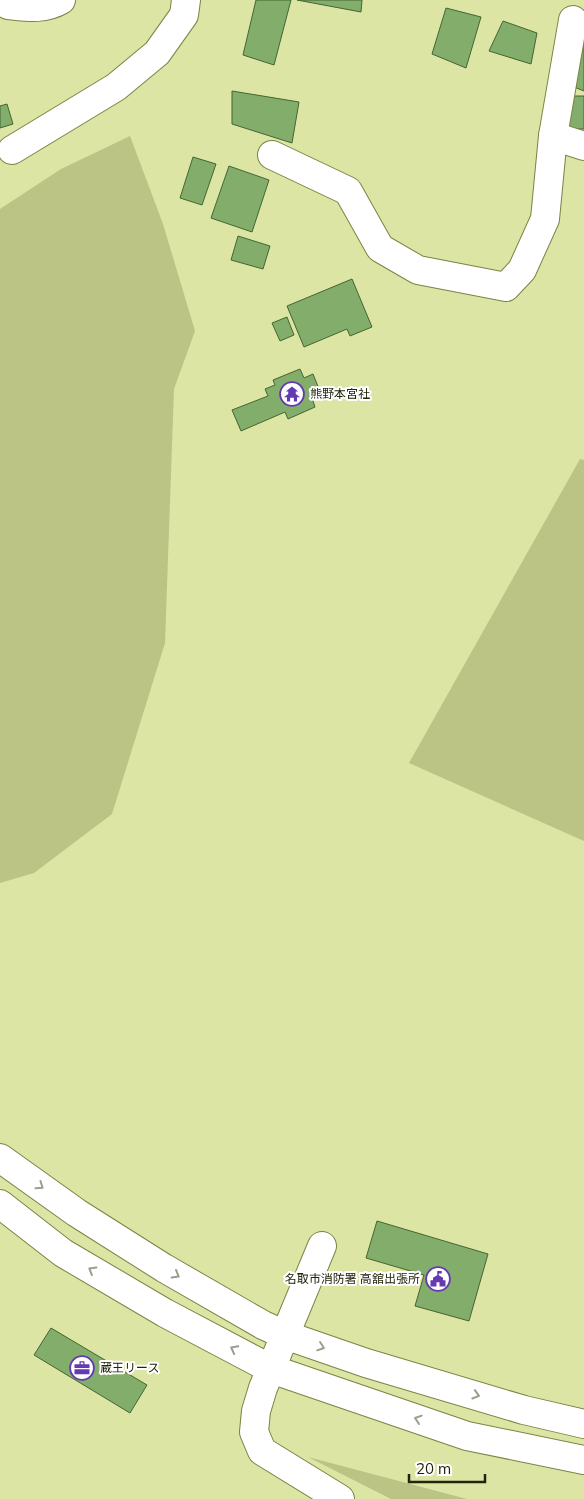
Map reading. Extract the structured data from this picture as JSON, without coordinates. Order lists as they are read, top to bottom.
{
  "places": {
    "temple": ["熊野本宮社"],
    "public building": ["名取市消防署 高舘出張所"],
    "office": ["蔵王リース"]
  },
  "scale_bar": "20 m"
}
